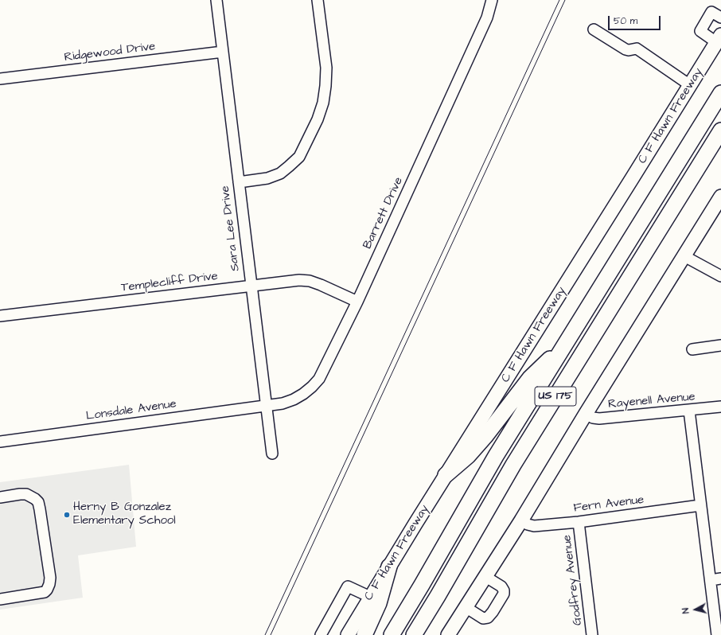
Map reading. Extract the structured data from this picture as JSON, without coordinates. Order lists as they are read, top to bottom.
{
  "streets": {
    "highway": ["US 175"],
    "main road": ["C F Hawn Freeway"],
    "street": [
      "Ridgewood Drive",
      "Barrett Drive",
      "Sara Lee Drive",
      "Templecliff Drive",
      "Rayenell Avenue",
      "Lonsdale Avenue",
      "Fern Avenue",
      "Godfrey Avenue"
    ]
  },
  "crossings": [
    ["Ridgewood Drive", "Sara Lee Drive"],
    ["Barrett Drive", "Sara Lee Drive"],
    ["Barrett Drive", "Templecliff Drive"],
    ["Barrett Drive", "Lonsdale Avenue"],
    ["Sara Lee Drive", "Templecliff Drive"],
    ["Sara Lee Drive", "Lonsdale Avenue"],
    ["Fern Avenue", "Godfrey Avenue"]
  ],
  "places": ["Herny B Gonzalez Elementary School"],
  "scale_bar": "50 m",
  "north": "left"
}
